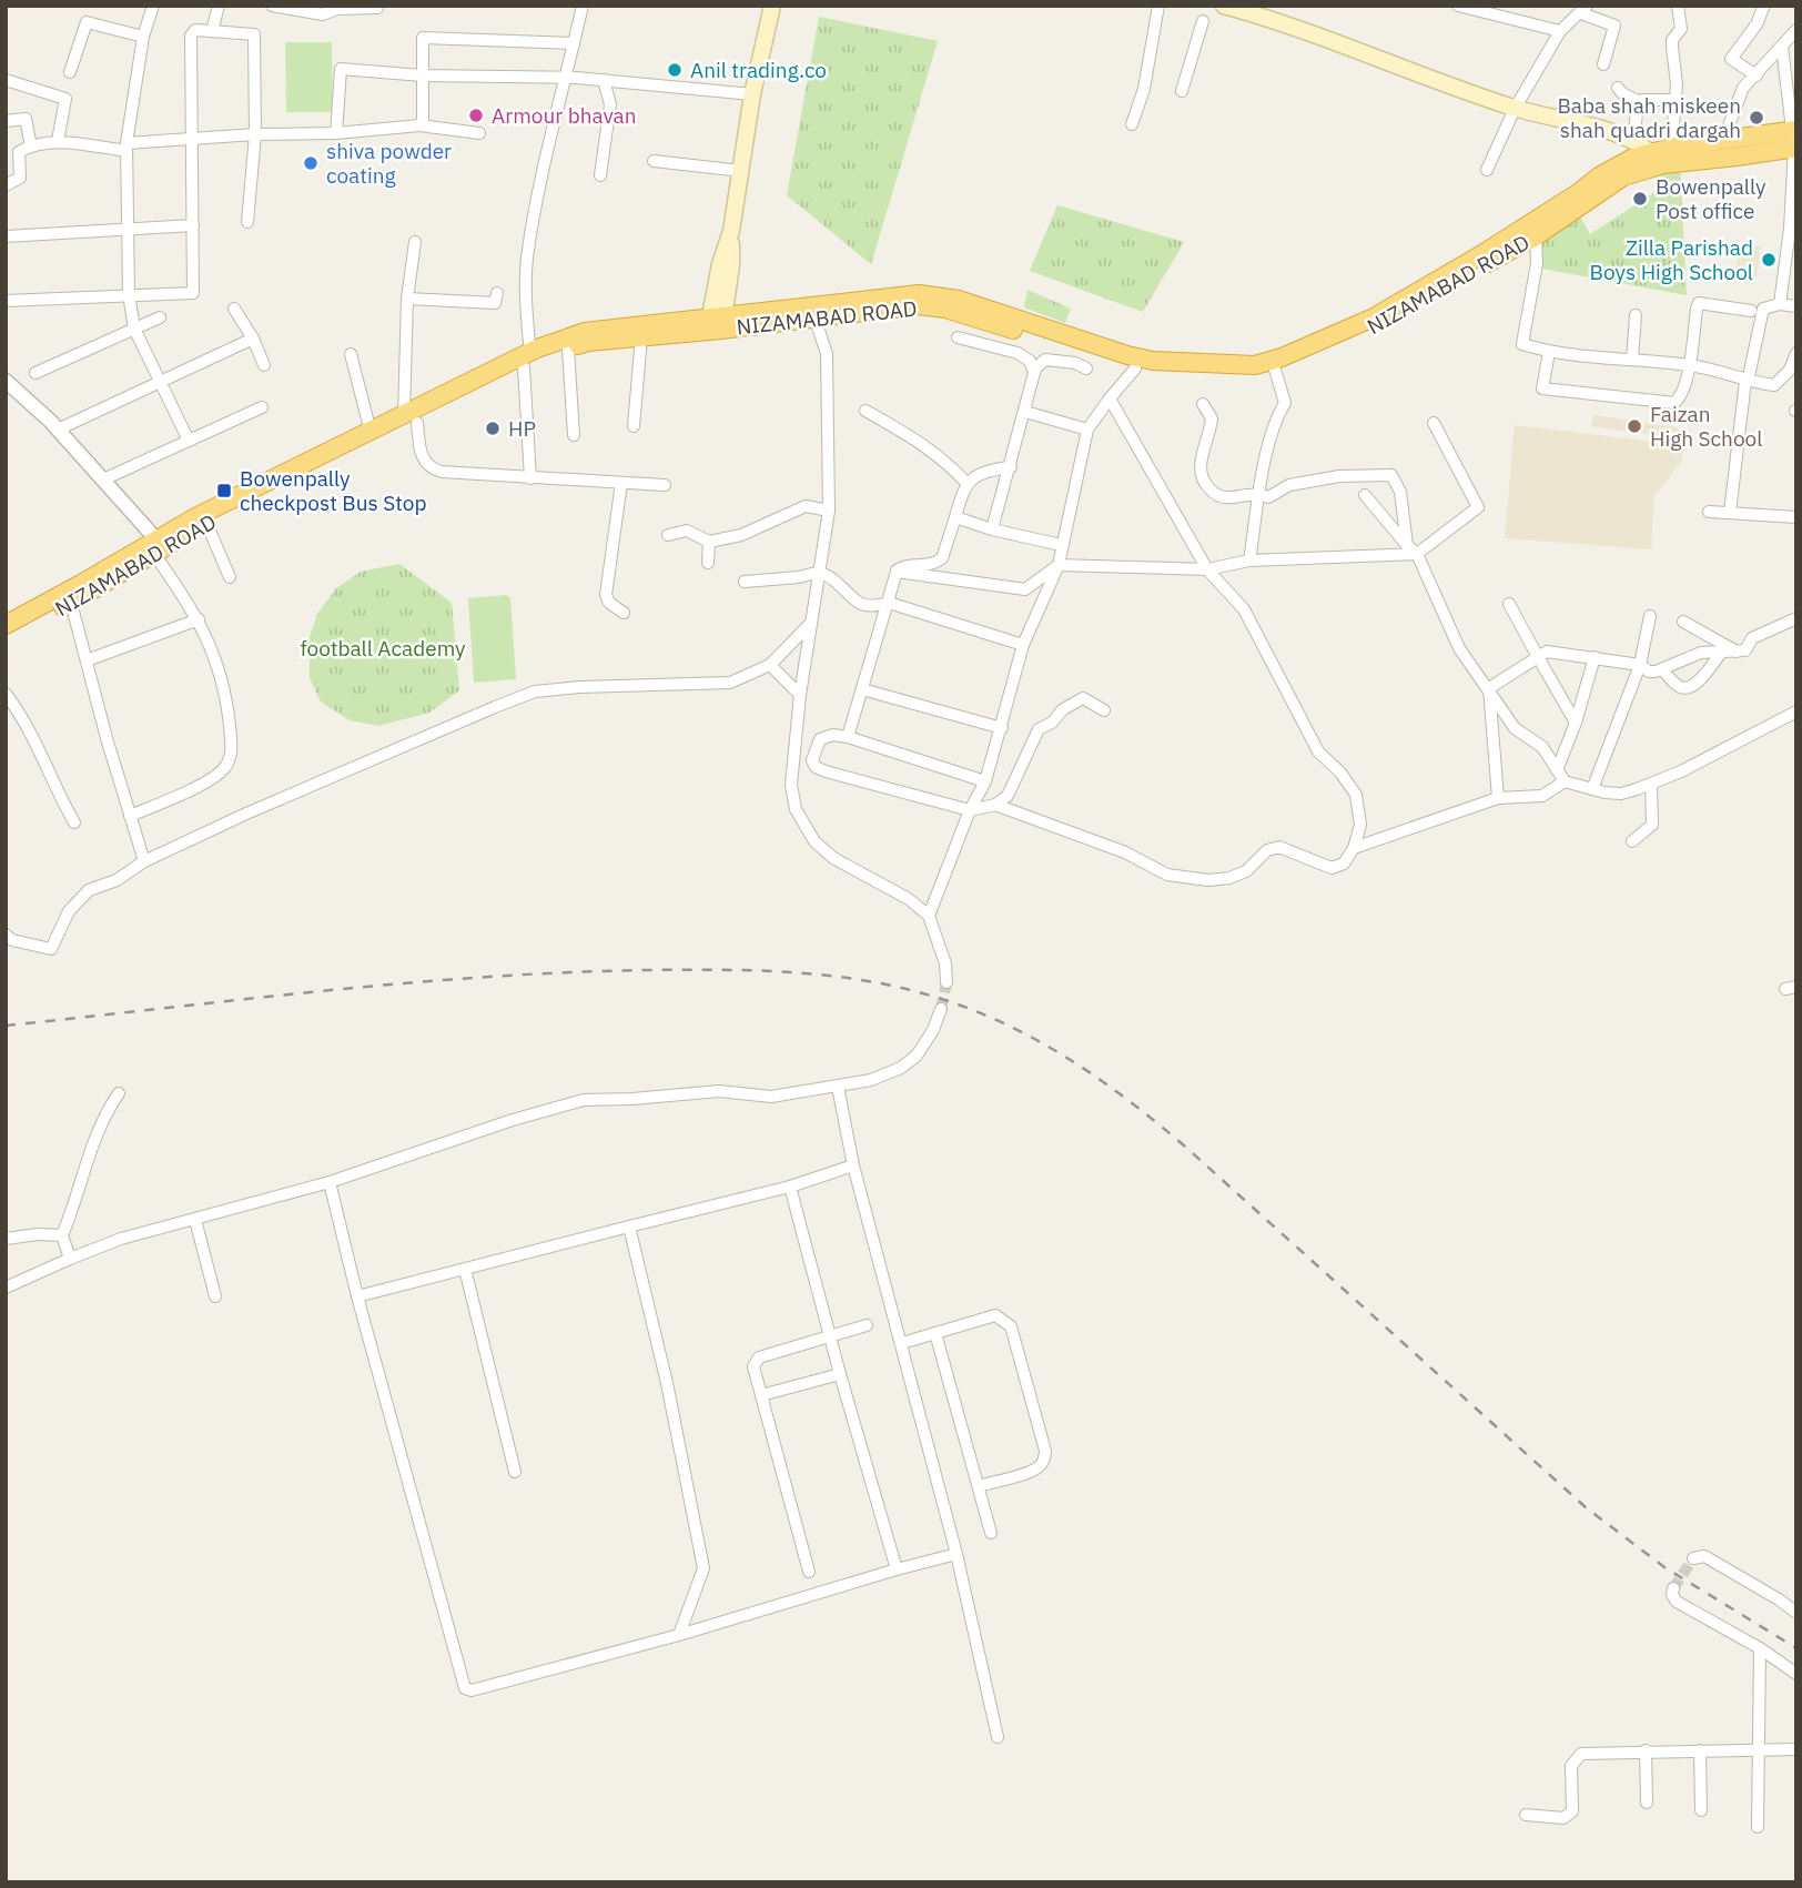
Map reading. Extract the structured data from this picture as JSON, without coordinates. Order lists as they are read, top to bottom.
{
  "streets": {
    "highway": ["NIZAMABAD ROAD"]
  },
  "parks": ["football Academy"],
  "places": {
    "other": [
      "Anil trading.co",
      "Armour bhavan",
      "Baba shah miskeen shah quadri dargah",
      "shiva powder coating",
      "Bowenpally Post office",
      "Zilla Parishad Boys High School",
      "Faizan High School",
      "HP"
    ],
    "transit": ["Bowenpally checkpost Bus Stop"]
  }
}
